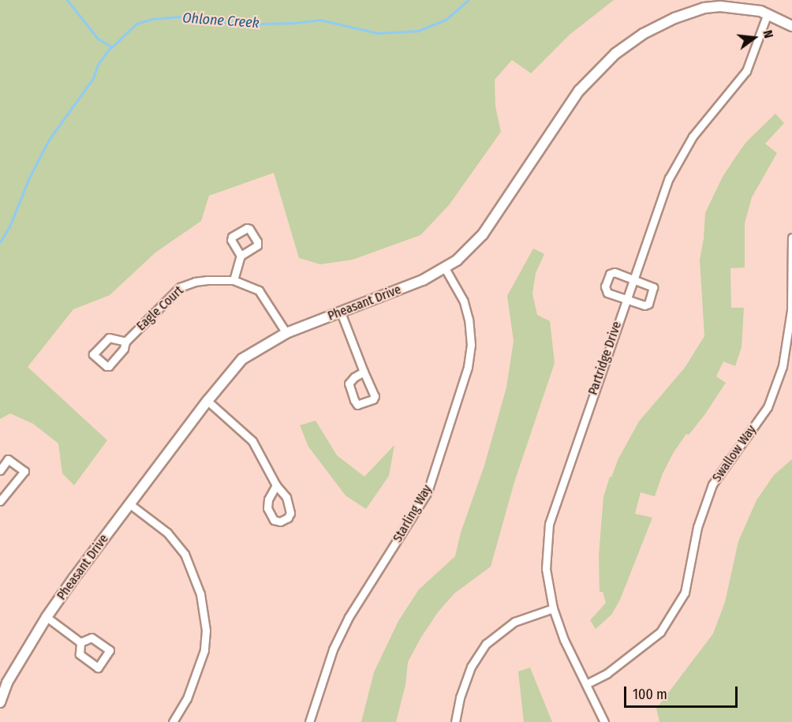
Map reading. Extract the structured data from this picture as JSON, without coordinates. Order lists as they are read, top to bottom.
{
  "streets": {
    "street": [
      "Pheasant Drive",
      "Eagle Court",
      "Partridge Drive",
      "Swallow Way",
      "Starling Way"
    ]
  },
  "crossings": [
    ["Pheasant Drive", "Eagle Court"],
    ["Pheasant Drive", "Partridge Drive"],
    ["Pheasant Drive", "Starling Way"],
    ["Partridge Drive", "Swallow Way"]
  ],
  "water": ["Ohlone Creek"],
  "scale_bar": "100 m",
  "north": "right"
}
